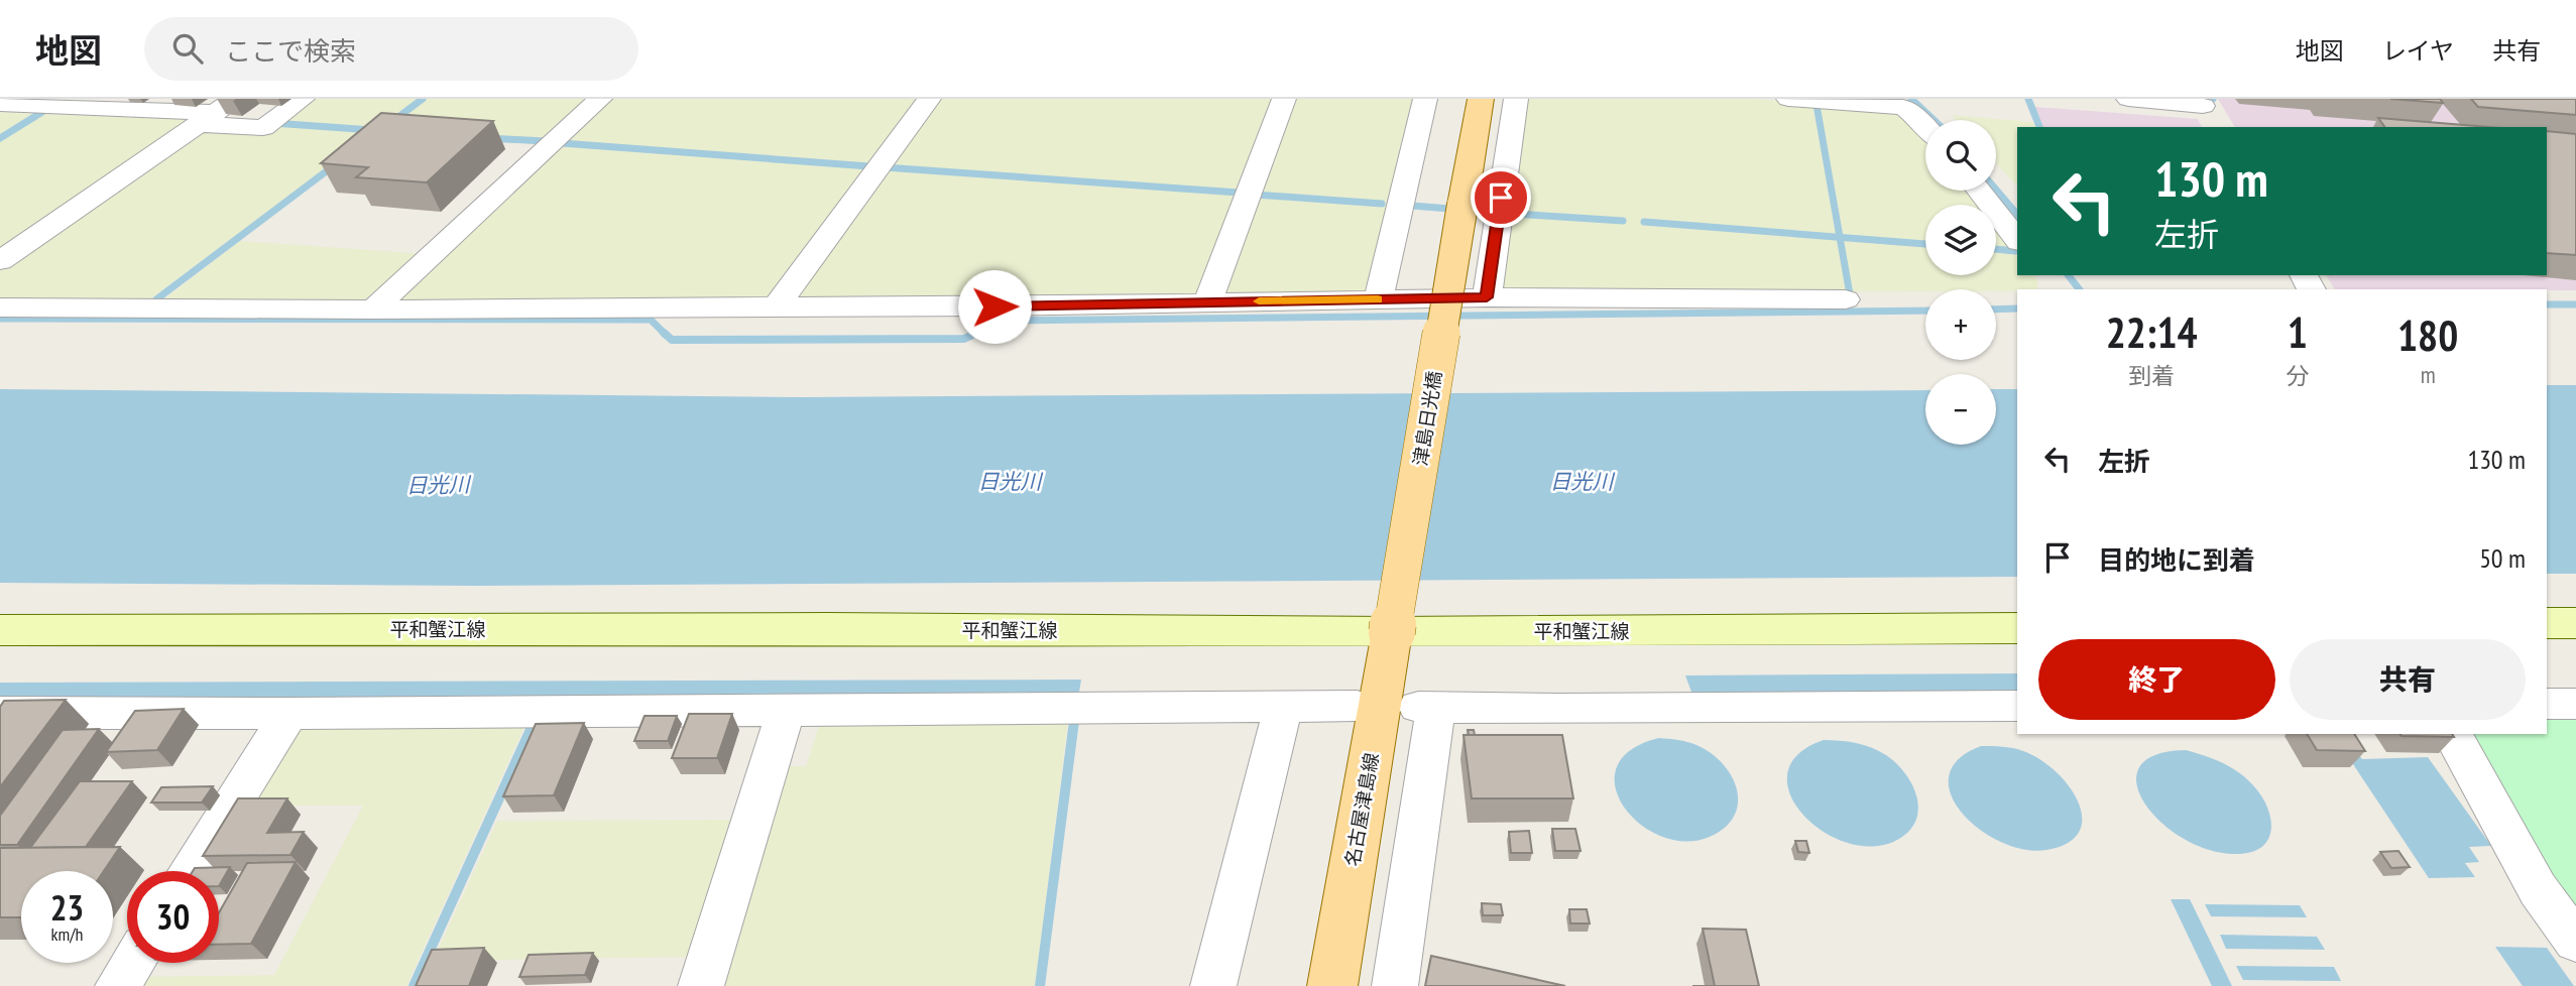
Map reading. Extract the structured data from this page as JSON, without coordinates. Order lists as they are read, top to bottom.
{
  "streets": {
    "main road": ["津島日光橋", "平和蟹江線", "名古屋津島線"]
  },
  "crossings": [
    ["津島日光橋", "平和蟹江線"],
    ["津島日光橋", "名古屋津島線"],
    ["平和蟹江線", "名古屋津島線"]
  ],
  "water": ["日光川"],
  "page": {
    "header": "地図",
    "search": "ここで検索",
    "nav": ["地図", "レイヤ", "共有"],
    "map_buttons": ["+", "−"],
    "turn": ["130 m", "左折"],
    "eta": [
      "22:14",
      "到着",
      "1",
      "分",
      "180",
      "m"
    ],
    "list": [
      {
        "name": "左折",
        "value": "130 m"
      },
      {
        "name": "目的地に到着",
        "value": "50 m"
      }
    ],
    "buttons": ["終了", "共有"],
    "speed": "23 km/h",
    "limit": "30"
  }
}
